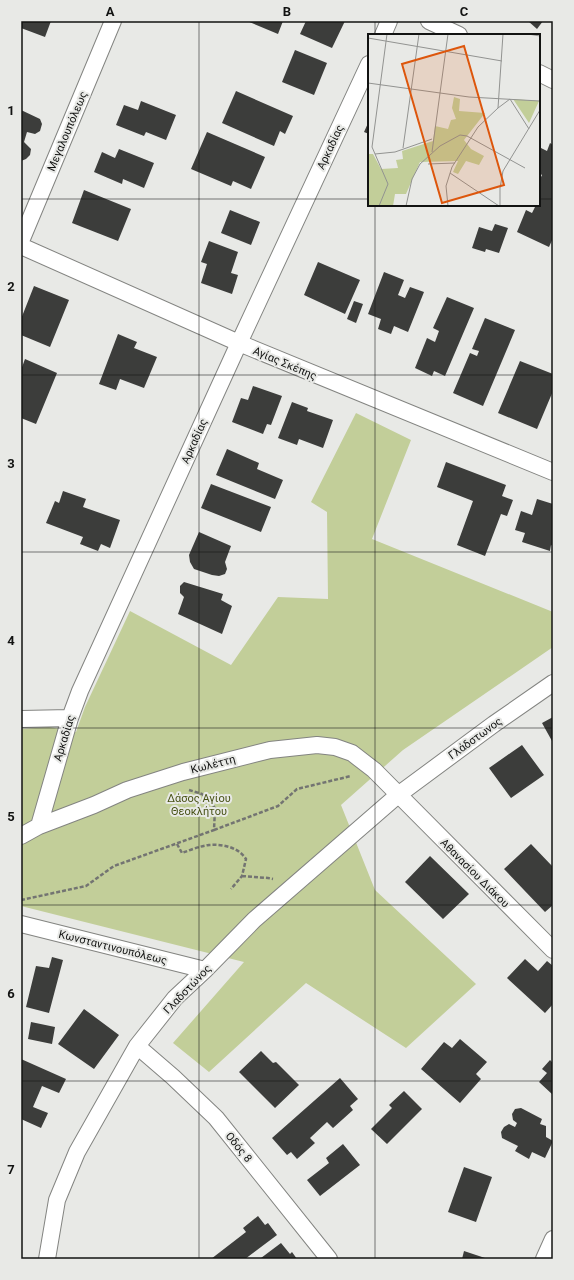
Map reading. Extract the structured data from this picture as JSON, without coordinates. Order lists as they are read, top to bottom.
{
  "streets": {
    "street": [
      "Μεγαλουπόλεως",
      "Αρκαδίας",
      "Αγίας Σκέπης",
      "Γλάδστωνος",
      "Κωλέττη",
      "Αθανασίου Διάκου",
      "Κωνσταντινουπόλεως",
      "Γλαδστώνος",
      "Οδός 8"
    ]
  },
  "crossings": [
    ["Αρκαδίας", "Αγίας Σκέπης"],
    ["Αρκαδίας", "Κωλέττη"],
    ["Γλάδστωνος", "Κωλέττη"],
    ["Γλάδστωνος", "Αθανασίου Διάκου"],
    ["Γλάδστωνος", "Γλαδστώνος"],
    ["Κωλέττη", "Αθανασίου Διάκου"],
    ["Κωλέττη", "Γλαδστώνος"],
    ["Αθανασίου Διάκου", "Γλαδστώνος"],
    ["Κωνσταντινουπόλεως", "Γλαδστώνος"],
    ["Γλαδστώνος", "Οδός 8"]
  ],
  "parks": ["Δάσος Αγίου Θεοκλήτου"],
  "grid": {
    "columns": ["A", "B", "C"],
    "rows": [
      "1",
      "2",
      "3",
      "4",
      "5",
      "6",
      "7"
    ]
  }
}
